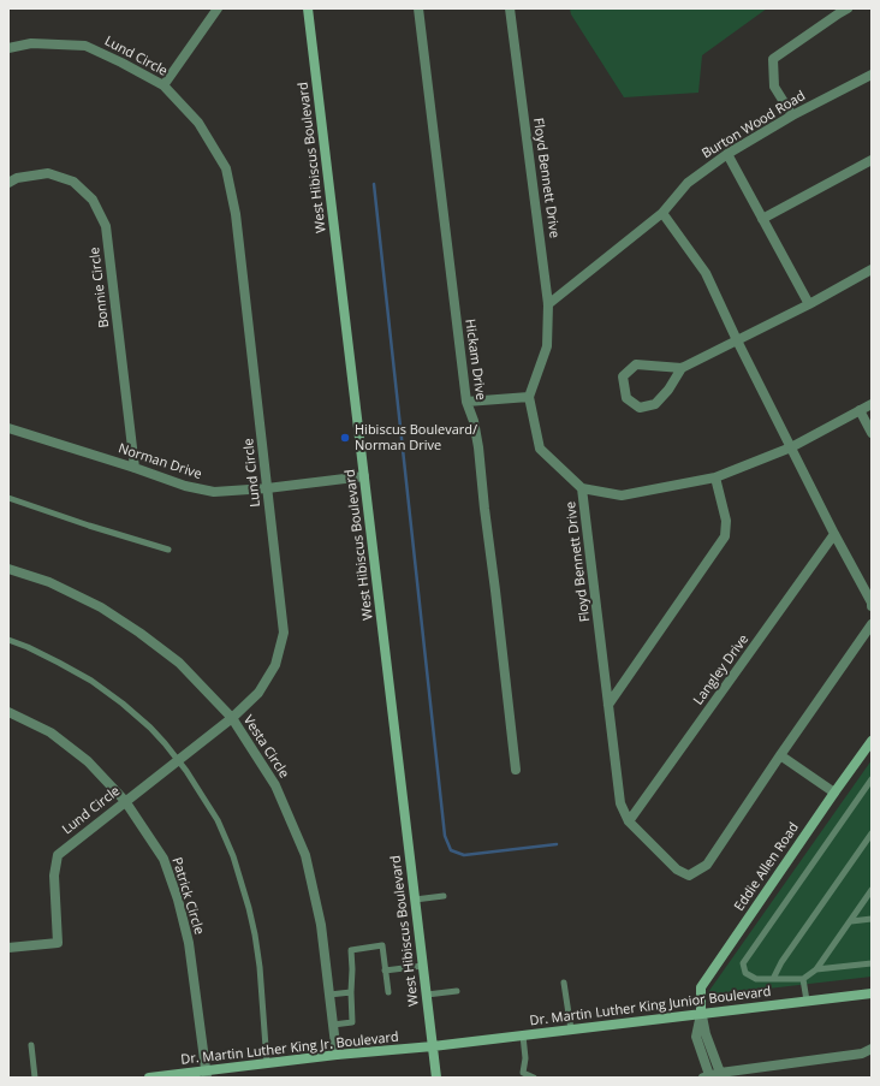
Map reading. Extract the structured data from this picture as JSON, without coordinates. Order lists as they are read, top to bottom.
{
  "streets": {
    "street": [
      "Lund Circle",
      "Burton Wood Road",
      "West Hibiscus Boulevard",
      "Floyd Bennett Drive",
      "Bonnie Circle",
      "Hickam Drive",
      "Norman Drive",
      "Langley Drive",
      "Vesta Circle",
      "Eddie Allen Road",
      "Patrick Circle",
      "Dr. Martin Luther King Junior Boulevard",
      "Dr. Martin Luther King Jr. Boulevard"
    ]
  },
  "crossings": [
    ["Lund Circle", "Norman Drive"],
    ["Lund Circle", "Vesta Circle"],
    ["Lund Circle", "Patrick Circle"],
    ["Burton Wood Road", "Floyd Bennett Drive"],
    ["West Hibiscus Boulevard", "Norman Drive"],
    ["West Hibiscus Boulevard", "Dr. Martin Luther King Junior Boulevard"],
    ["West Hibiscus Boulevard", "Dr. Martin Luther King Jr. Boulevard"],
    ["Floyd Bennett Drive", "Langley Drive"],
    ["Bonnie Circle", "Norman Drive"],
    ["Vesta Circle", "Dr. Martin Luther King Jr. Boulevard"],
    ["Eddie Allen Road", "Dr. Martin Luther King Junior Boulevard"],
    ["Patrick Circle", "Dr. Martin Luther King Jr. Boulevard"],
    ["Dr. Martin Luther King Junior Boulevard", "Dr. Martin Luther King Jr. Boulevard"]
  ],
  "places": ["Hibiscus Boulevard/ Norman Drive"]
}
